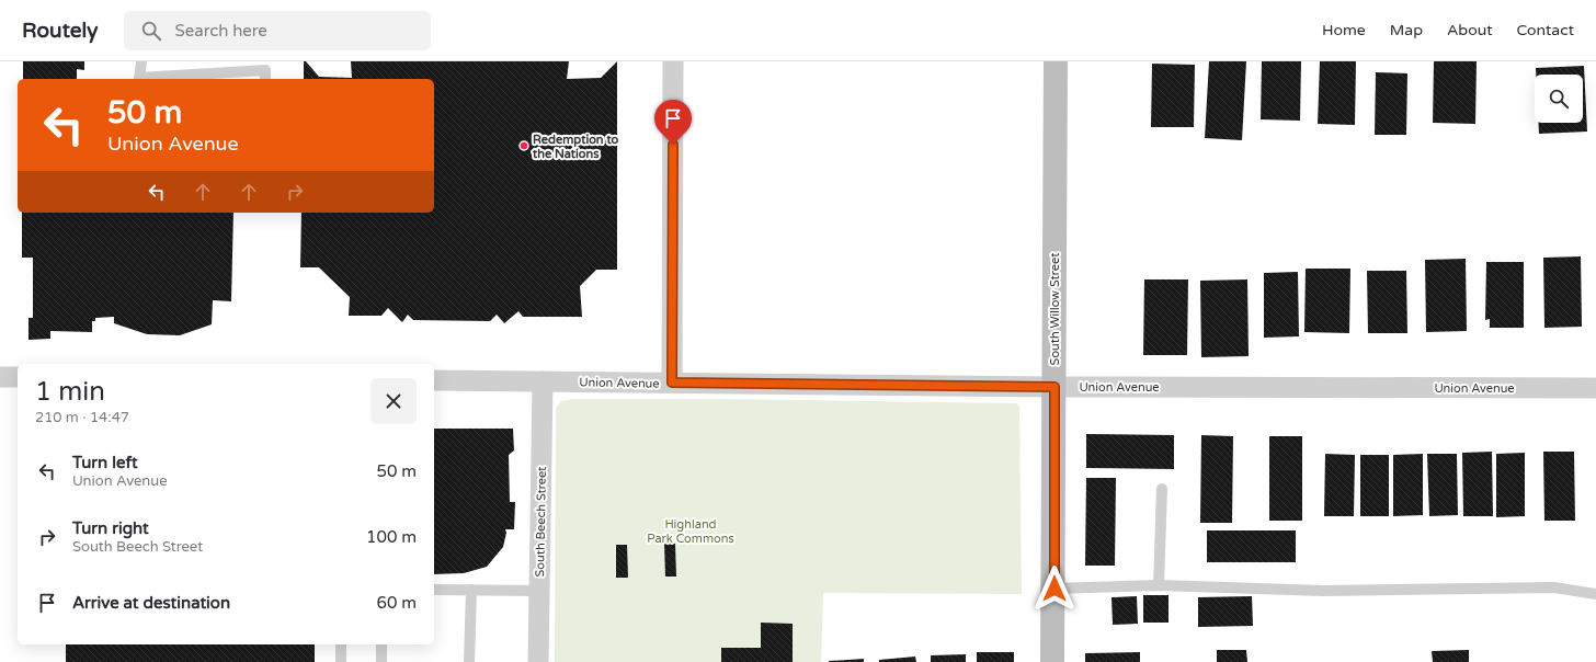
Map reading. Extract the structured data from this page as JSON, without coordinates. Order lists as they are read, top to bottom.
{
  "streets": {
    "main road": ["South Willow Street"],
    "street": ["Union Avenue", "South Beech Street"]
  },
  "crossings": [
    ["South Willow Street", "Union Avenue"],
    ["Union Avenue", "South Beech Street"]
  ],
  "parks": ["Highland Park Commons"],
  "places": ["Redemption to the Nations"],
  "page": {
    "header": "Routely",
    "search": "Search here",
    "nav": [
      "Home",
      "Map",
      "About",
      "Contact"
    ],
    "turn": ["50 m", "Union Avenue"],
    "heading": ["1 min", "210 m · 14:47"],
    "list": [
      {
        "name": "Turn left",
        "note": "Union Avenue",
        "value": "50 m"
      },
      {
        "name": "Turn right",
        "note": "South Beech Street",
        "value": "100 m"
      },
      {
        "name": "Arrive at destination",
        "value": "60 m"
      }
    ]
  }
}
